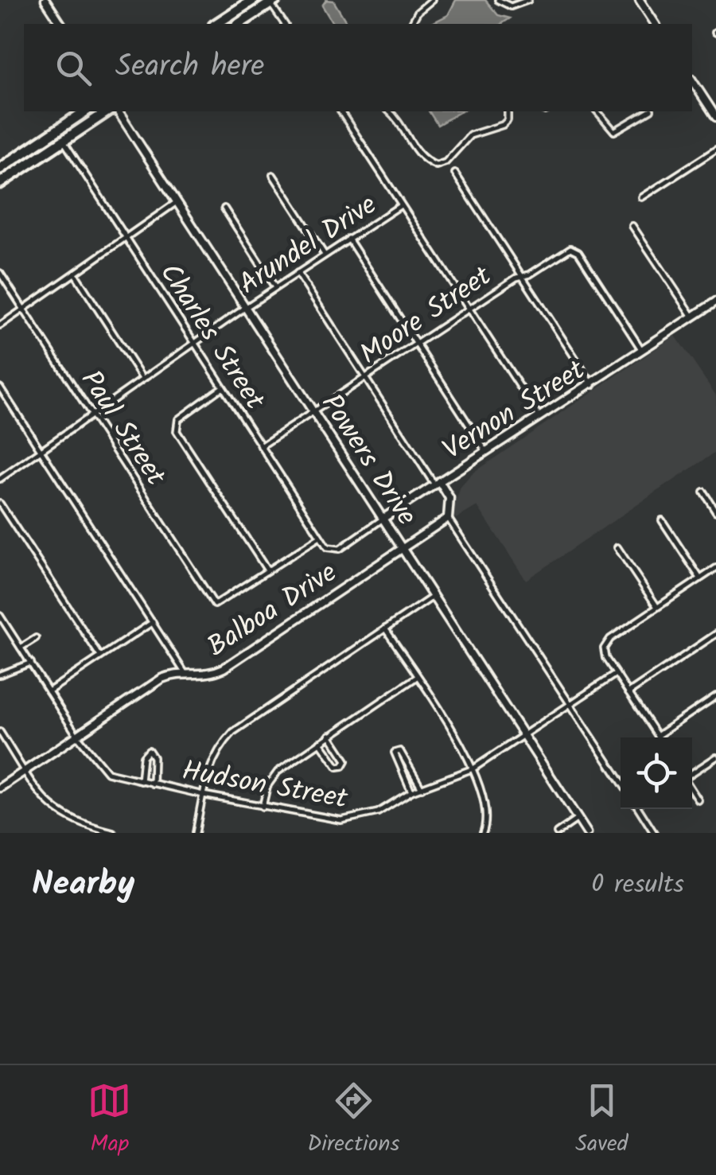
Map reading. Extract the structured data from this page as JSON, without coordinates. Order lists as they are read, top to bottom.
{
  "streets": {
    "street": [
      "Arundel Drive",
      "Moore Street",
      "Charles Street",
      "Vernon Street",
      "Paul Street",
      "Powers Drive",
      "Balboa Drive",
      "Hudson Street"
    ]
  },
  "crossings": [
    ["Arundel Drive", "Charles Street"],
    ["Arundel Drive", "Paul Street"],
    ["Arundel Drive", "Powers Drive"],
    ["Moore Street", "Charles Street"],
    ["Moore Street", "Vernon Street"],
    ["Moore Street", "Powers Drive"],
    ["Charles Street", "Vernon Street"],
    ["Vernon Street", "Powers Drive"],
    ["Powers Drive", "Balboa Drive"],
    ["Powers Drive", "Hudson Street"],
    ["Balboa Drive", "Hudson Street"]
  ],
  "page": {
    "search": "Search here",
    "heading": ["Nearby", "0 results"],
    "nav": ["Map", "Directions", "Saved"]
  }
}
